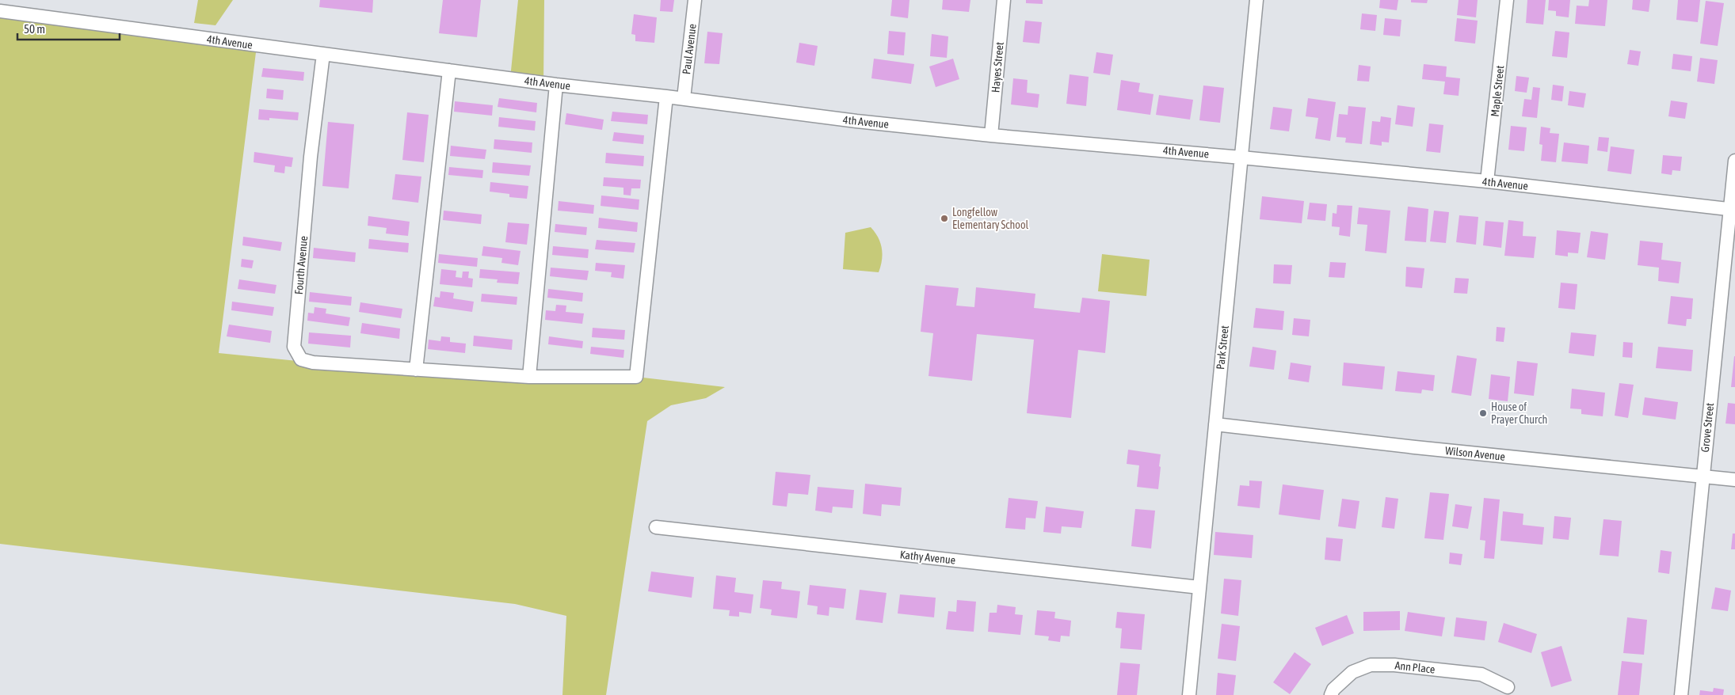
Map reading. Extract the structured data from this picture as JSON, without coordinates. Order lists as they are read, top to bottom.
{
  "streets": {
    "street": [
      "4th Avenue",
      "Paul Avenue",
      "Hayes Street",
      "Maple Street",
      "Fourth Avenue",
      "Park Street",
      "Grove Street",
      "Wilson Avenue",
      "Kathy Avenue",
      "Ann Place"
    ]
  },
  "crossings": [
    ["4th Avenue", "Paul Avenue"],
    ["4th Avenue", "Hayes Street"],
    ["4th Avenue", "Maple Street"],
    ["4th Avenue", "Fourth Avenue"],
    ["4th Avenue", "Park Street"],
    ["4th Avenue", "Grove Street"],
    ["Park Street", "Wilson Avenue"],
    ["Park Street", "Kathy Avenue"],
    ["Grove Street", "Wilson Avenue"]
  ],
  "places": ["Longfellow Elementary School", "House of Prayer Church"],
  "scale_bar": "50 m"
}
